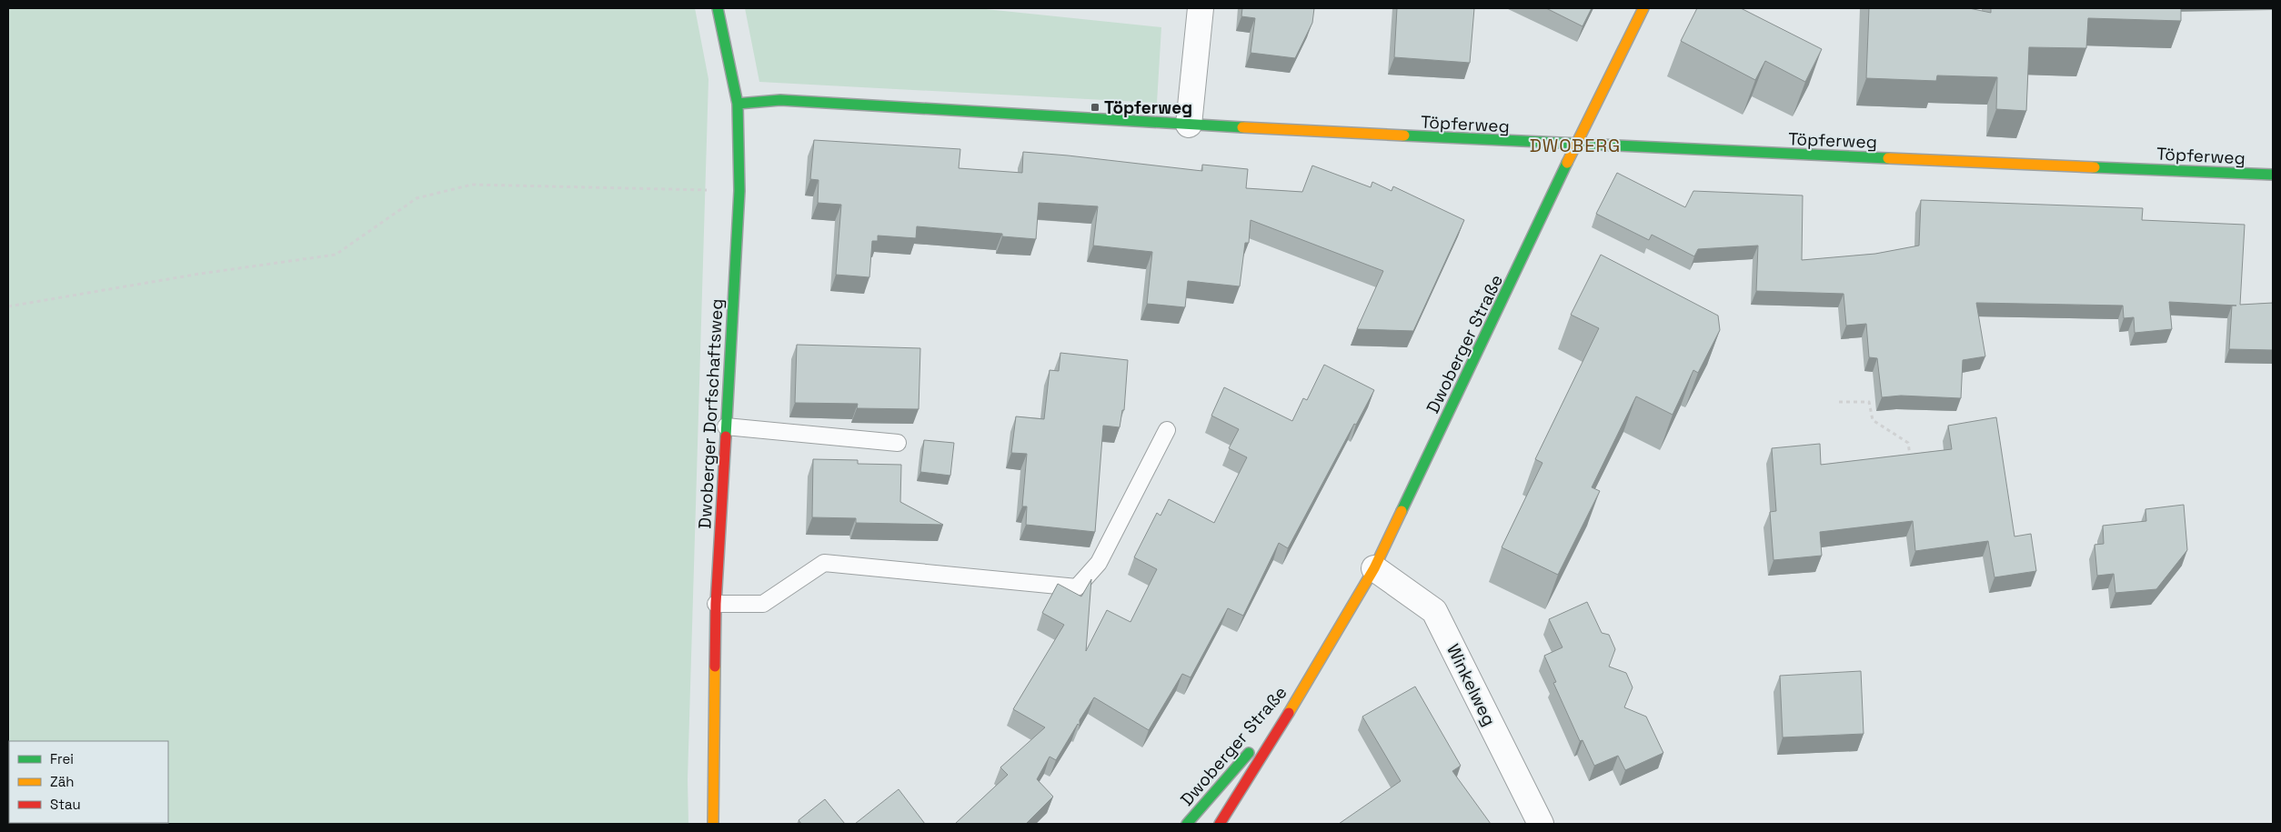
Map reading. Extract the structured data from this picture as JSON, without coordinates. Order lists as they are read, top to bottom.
{
  "streets": {
    "street": [
      "Töpferweg",
      "Dwoberger Straße",
      "Dwoberger Dorfschaftsweg",
      "Winkelweg"
    ]
  },
  "crossings": [
    ["Töpferweg", "Dwoberger Straße"],
    ["Töpferweg", "Dwoberger Dorfschaftsweg"],
    ["Dwoberger Straße", "Winkelweg"]
  ],
  "districts": ["DWOBERG"],
  "places": {
    "transit": ["Töpferweg"]
  },
  "legend": ["Frei", "Zäh", "Stau"]
}
